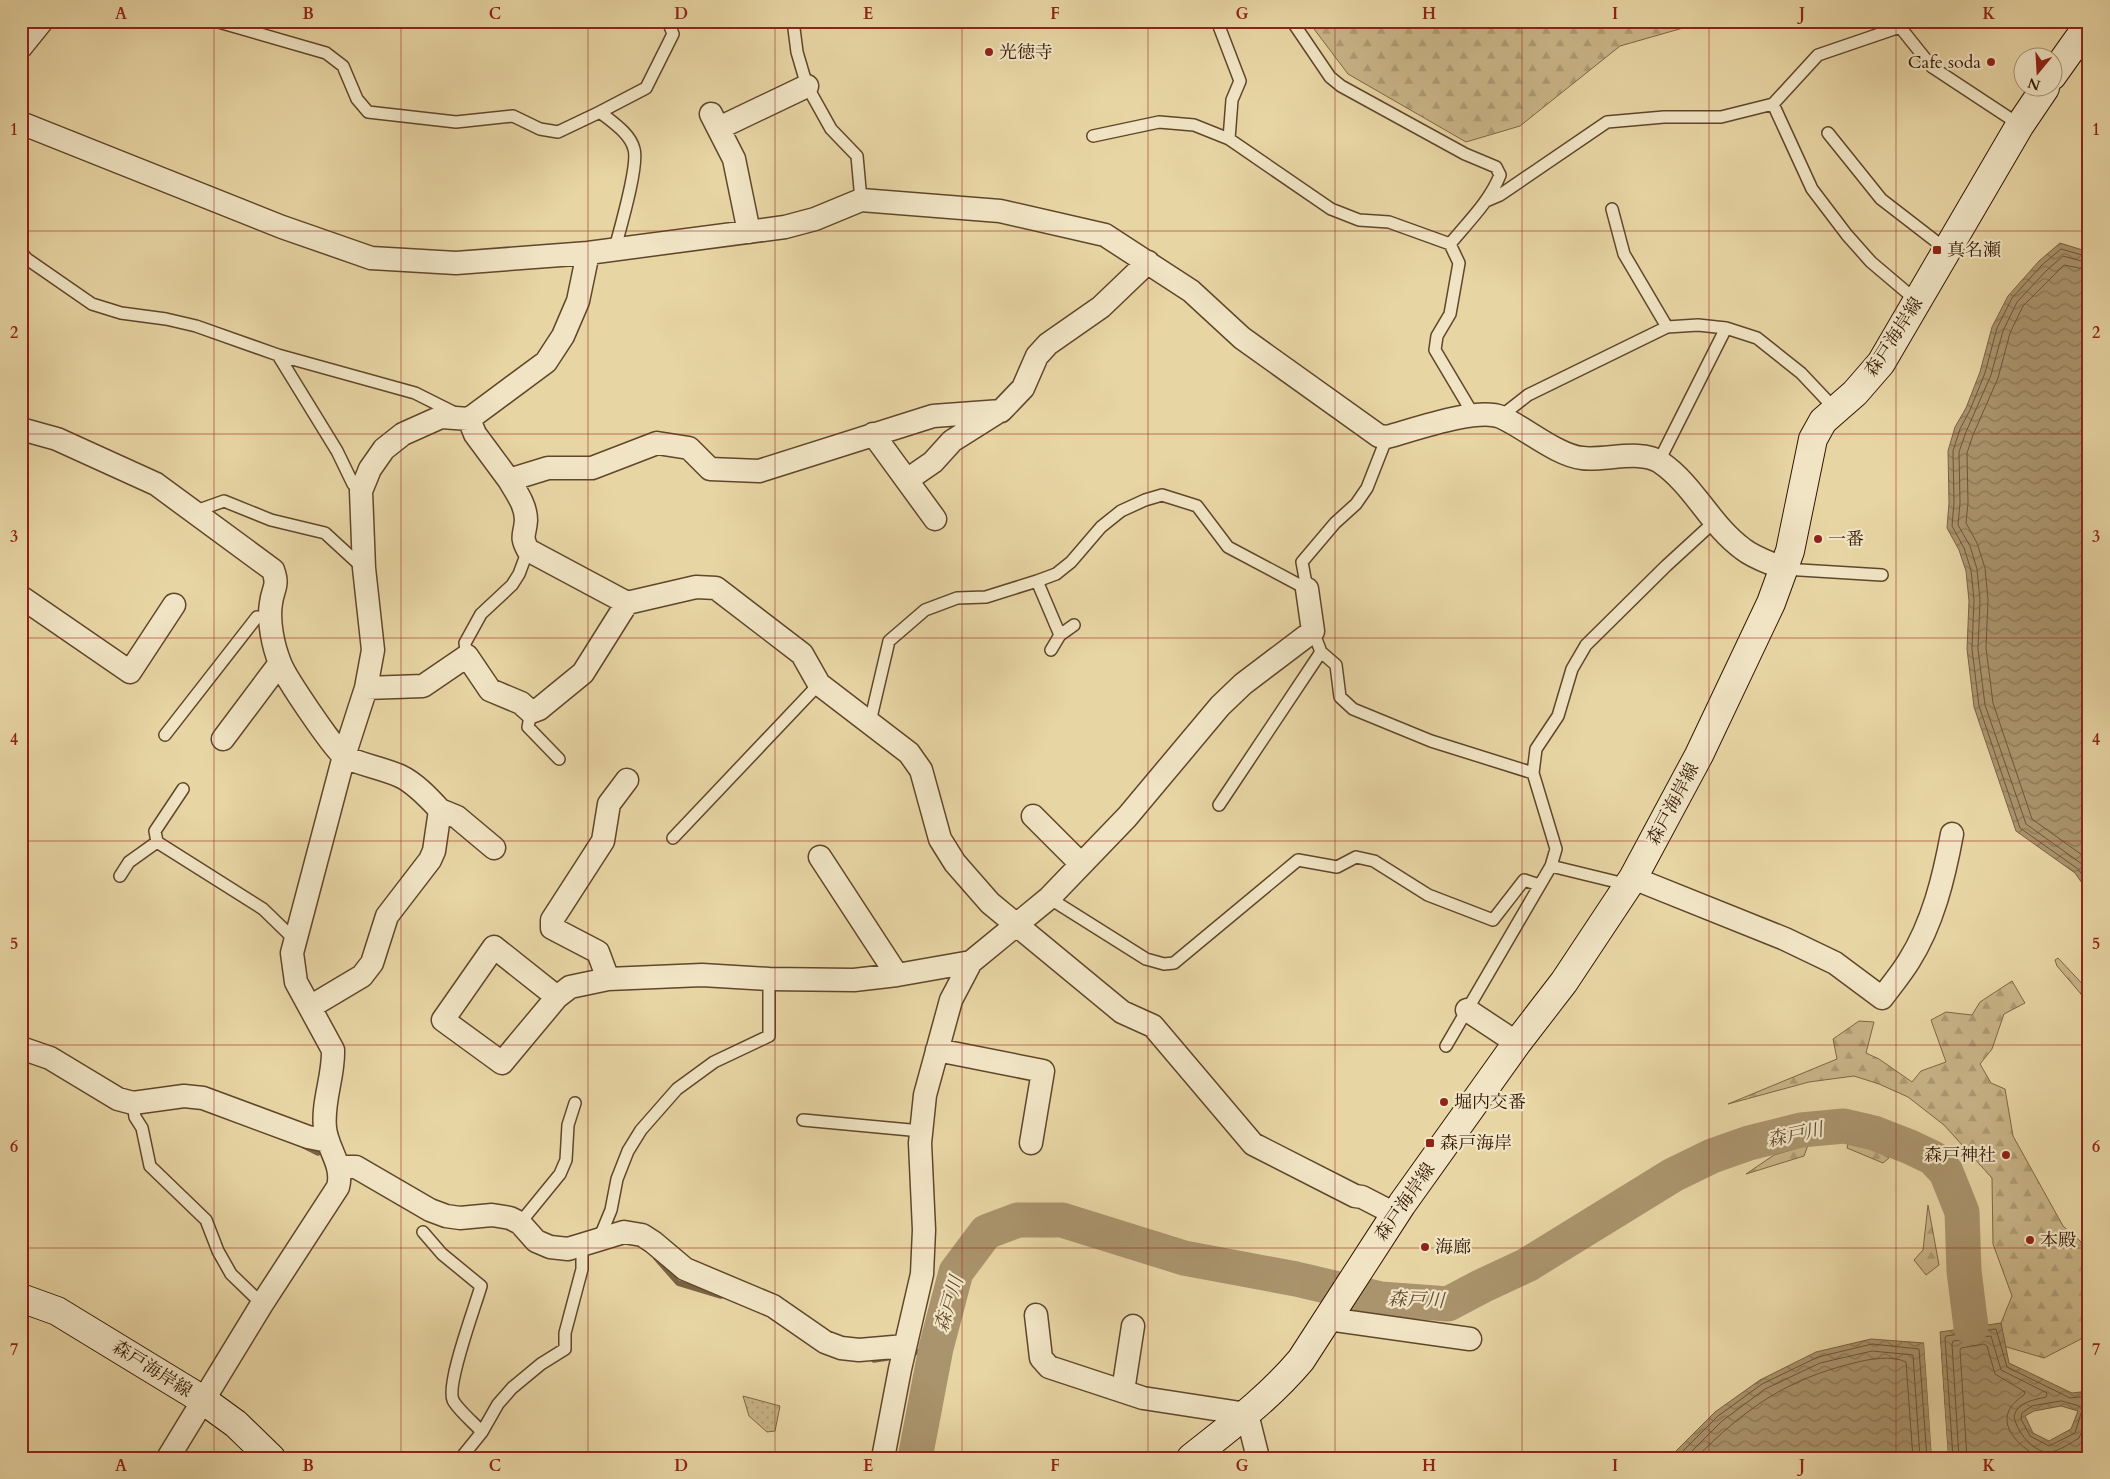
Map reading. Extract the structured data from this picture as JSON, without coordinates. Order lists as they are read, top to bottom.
{
  "streets": {
    "main road": ["森戸海岸線"]
  },
  "water": ["森戸川"],
  "places": {
    "other": [
      "光徳寺",
      "Cafe soda",
      "一番",
      "堀内交番",
      "森戸神社",
      "本殿",
      "海廊"
    ],
    "transit": ["真名瀬", "森戸海岸"]
  },
  "north": "bottom",
  "grid": {
    "columns": [
      "A",
      "B",
      "C",
      "D",
      "E",
      "F",
      "G",
      "H",
      "I",
      "J",
      "K"
    ],
    "rows": [
      "1",
      "2",
      "3",
      "4",
      "5",
      "6",
      "7"
    ]
  }
}
